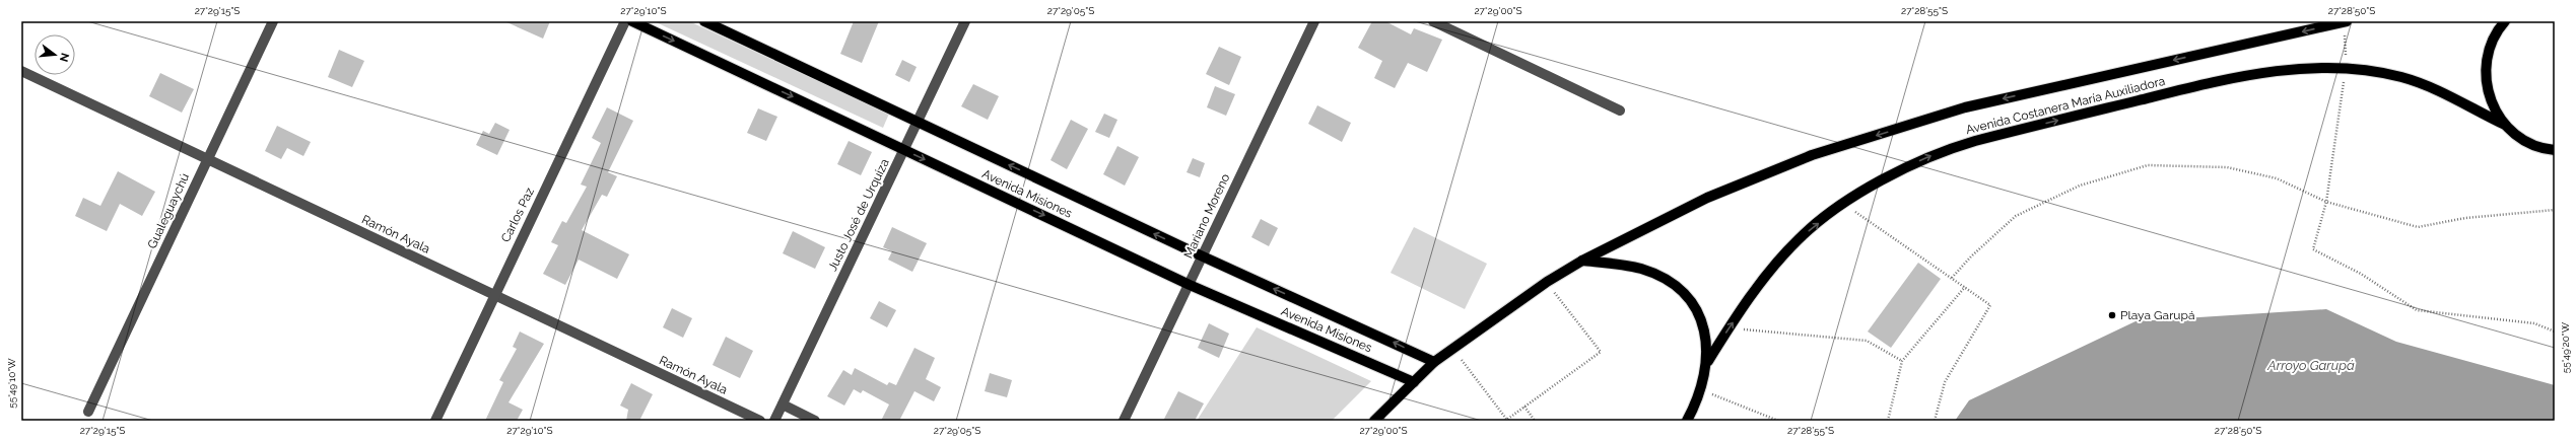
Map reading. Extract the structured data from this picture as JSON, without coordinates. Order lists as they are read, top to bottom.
{
  "streets": {
    "main road": ["Avenida Costanera María Auxiliadora", "Avenida Misiones"],
    "street": [
      "Gualeguaychú",
      "Carlos Paz",
      "Justo José de Urquiza",
      "Mariano Moreno",
      "Ramón Ayala"
    ]
  },
  "crossings": [
    ["Avenida Costanera María Auxiliadora", "Avenida Misiones"],
    ["Avenida Misiones", "Justo José de Urquiza"],
    ["Avenida Misiones", "Mariano Moreno"],
    ["Gualeguaychú", "Ramón Ayala"],
    ["Carlos Paz", "Ramón Ayala"]
  ],
  "water": ["Arroyo Garupá"],
  "places": ["Playa Garupá"],
  "north": "right",
  "coordinates": [
    "27°29'15\"S",
    "27°29'10\"S",
    "27°29'05\"S",
    "27°29'00\"S",
    "27°28'55\"S",
    "27°28'50\"S",
    "55°49'20\"W",
    "55°49'10\"W"
  ]
}
